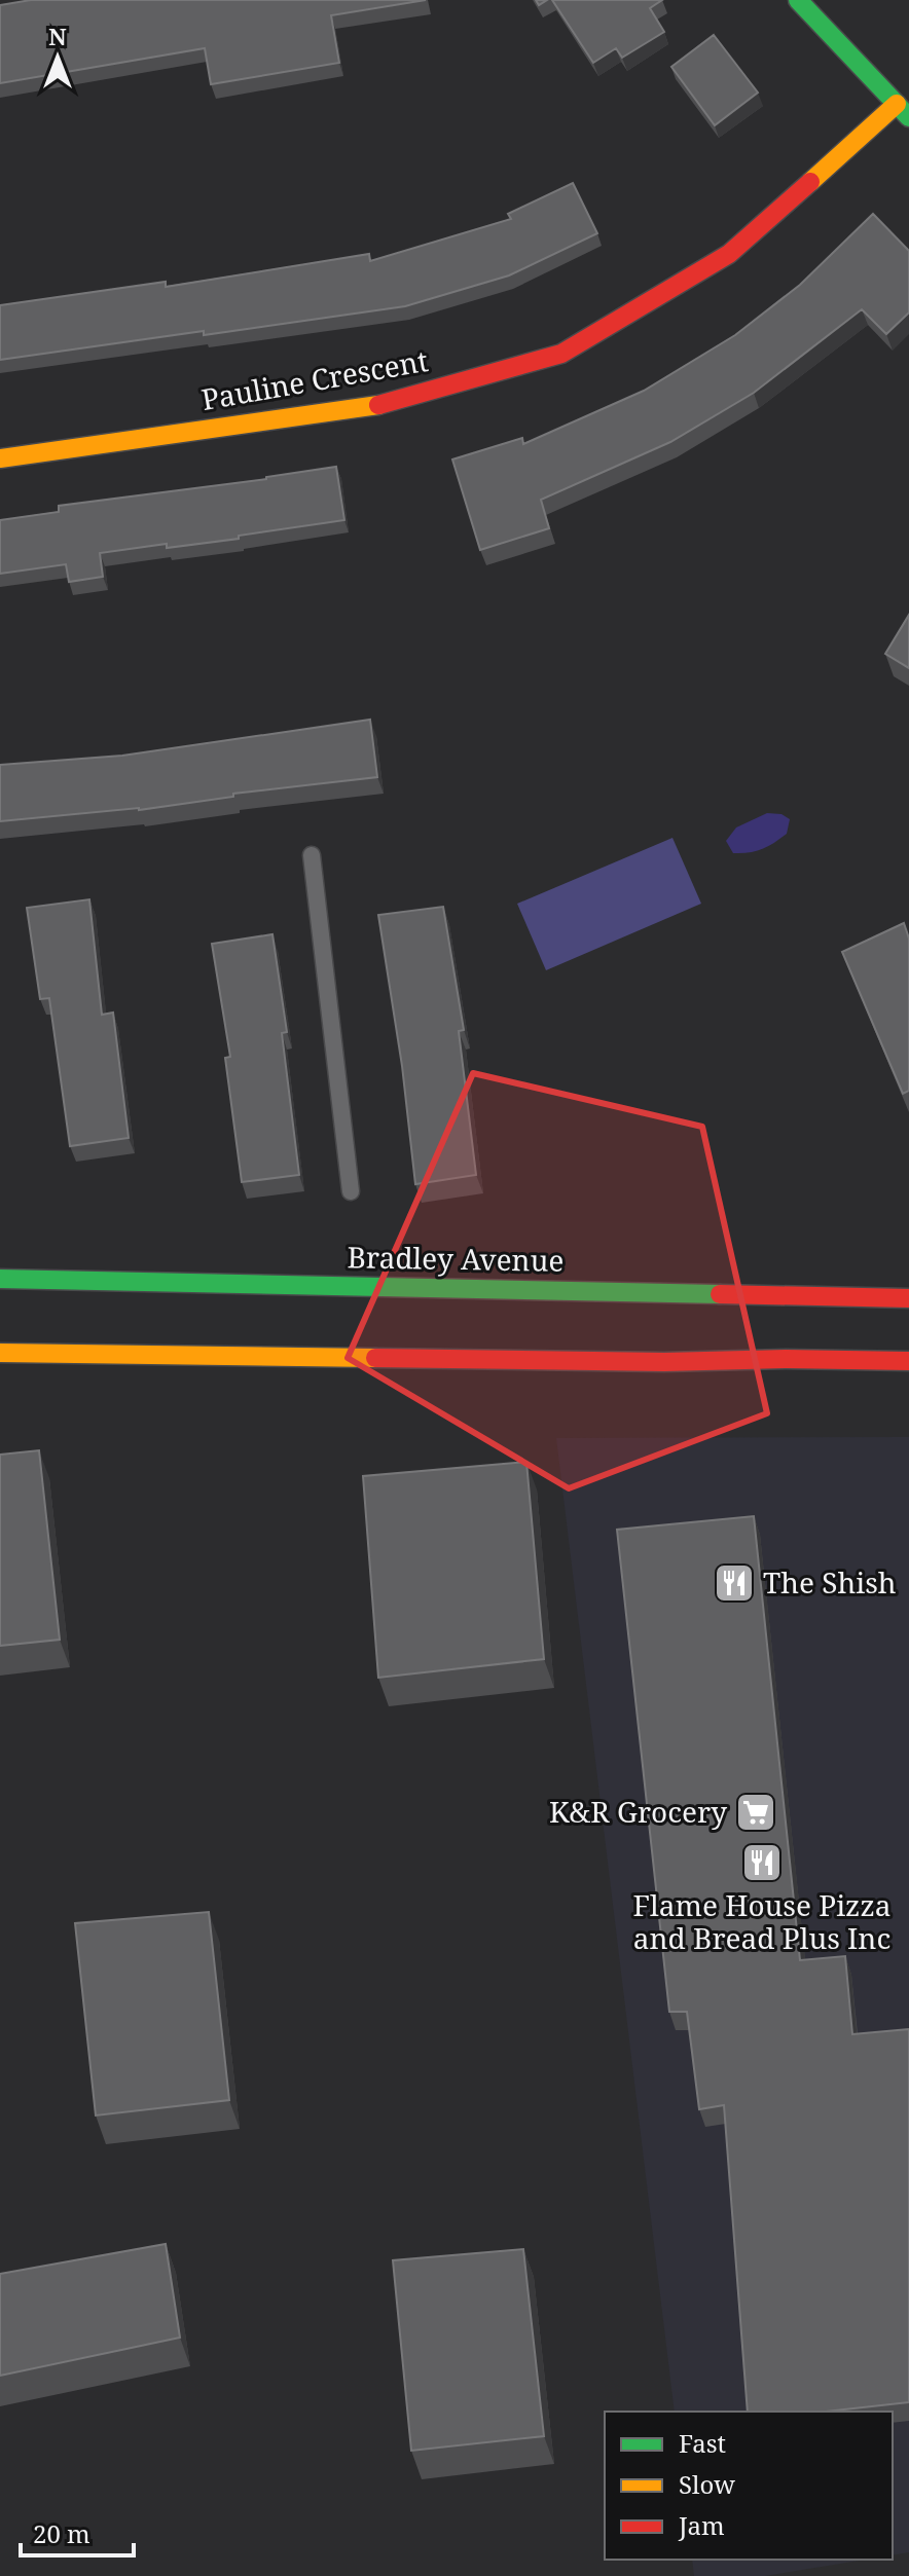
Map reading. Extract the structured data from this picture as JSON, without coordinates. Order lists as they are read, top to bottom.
{
  "streets": {
    "main road": ["Pauline Crescent", "Bradley Avenue"]
  },
  "places": {
    "restaurant": ["The Shish", "Flame House Pizza and Bread Plus Inc"],
    "supermarket": ["K&R Grocery"]
  },
  "legend": ["Fast", "Slow", "Jam"],
  "scale_bar": "20 m",
  "north": "top"
}
